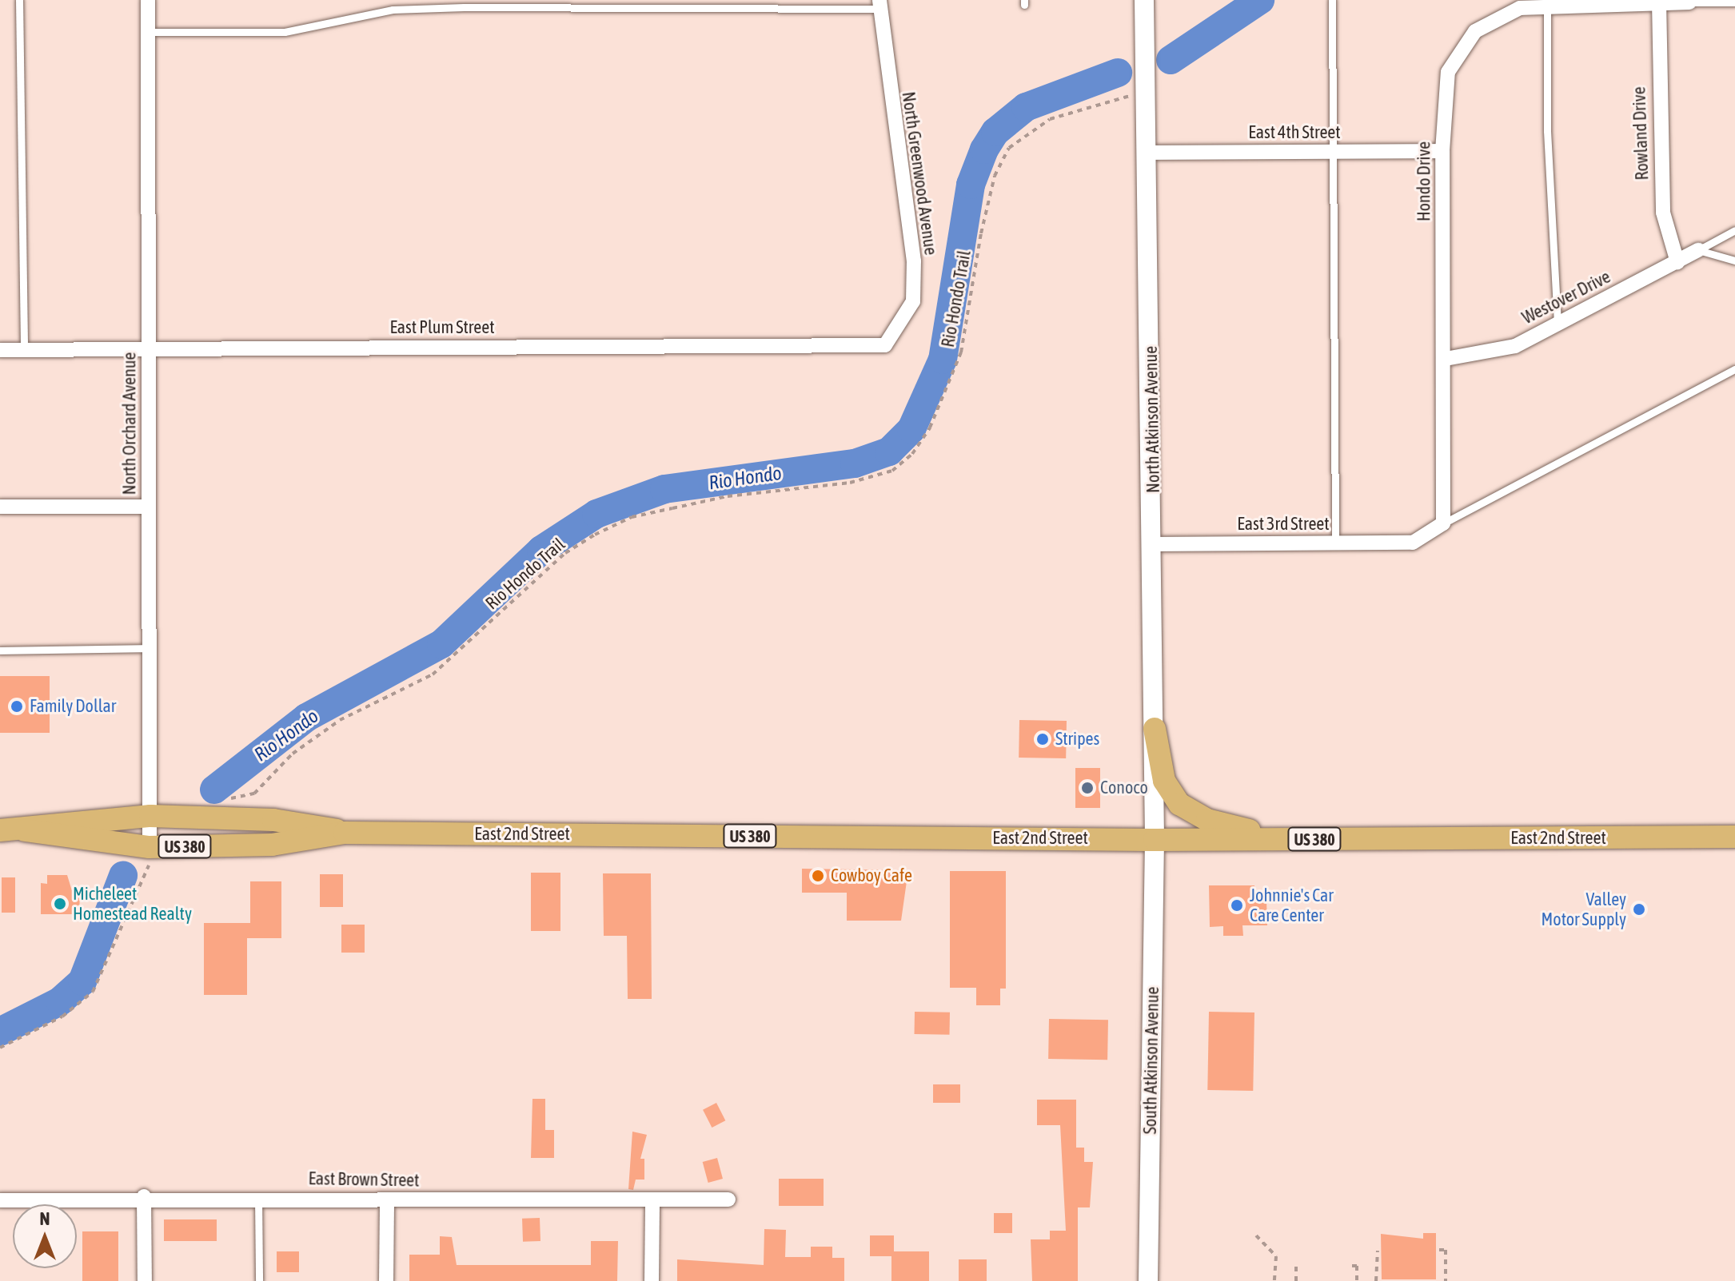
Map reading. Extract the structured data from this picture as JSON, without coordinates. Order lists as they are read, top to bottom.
{
  "streets": {
    "main road": [
      "North Atkinson Avenue",
      "East 2nd Street",
      "US 380",
      "South Atkinson Avenue"
    ],
    "street": [
      "East 4th Street",
      "Rowland Drive",
      "North Greenwood Avenue",
      "Hondo Drive",
      "Westover Drive",
      "East Plum Street",
      "North Orchard Avenue",
      "East 3rd Street",
      "East Brown Street"
    ],
    "path": ["Rio Hondo Trail"]
  },
  "crossings": [
    ["East 4th Street", "Hondo Drive"],
    ["East 4th Street", "North Atkinson Avenue"],
    ["Rowland Drive", "Hondo Drive"],
    ["Rowland Drive", "Westover Drive"],
    ["North Greenwood Avenue", "East Plum Street"],
    ["Hondo Drive", "Westover Drive"],
    ["Hondo Drive", "East 3rd Street"],
    ["Rio Hondo Trail", "North Atkinson Avenue"],
    ["Rio Hondo Trail", "East 2nd Street"],
    ["East Plum Street", "North Orchard Avenue"],
    ["North Atkinson Avenue", "East 3rd Street"],
    ["North Atkinson Avenue", "East 2nd Street"],
    ["North Atkinson Avenue", "South Atkinson Avenue"],
    ["North Orchard Avenue", "East 2nd Street"],
    ["East 2nd Street", "South Atkinson Avenue"]
  ],
  "water": ["Rio Hondo"],
  "places": [
    "Family Dollar",
    "Stripes",
    "Conoco",
    "Cowboy Cafe",
    "Micheleet Homestead Realty",
    "Johnnie's Car Care Center",
    "Valley Motor Supply"
  ],
  "north": "top"
}
